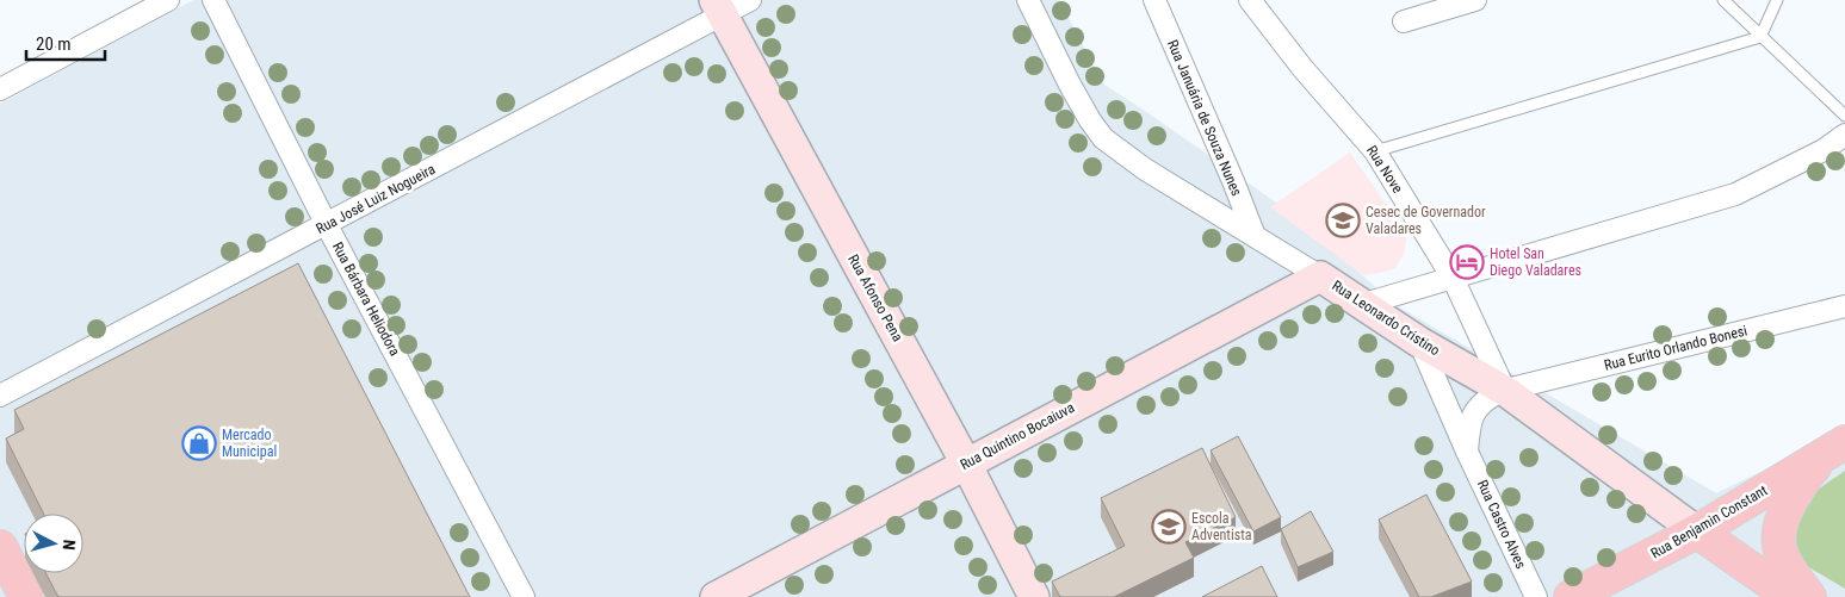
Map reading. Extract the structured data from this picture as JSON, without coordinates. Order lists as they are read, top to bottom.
{
  "streets": {
    "main road": ["Rua Leonardo Cristino", "Rua Benjamin Constant"],
    "street": [
      "Rua Januária de Souza Nunes",
      "Rua Nove",
      "Rua José Luiz Nogueira",
      "Rua Afonso Pena",
      "Rua Bárbara Heliodora",
      "Rua Eurito Orlando Bonesi",
      "Rua Quintino Bocaiuva",
      "Rua Castro Alves"
    ]
  },
  "crossings": [
    ["Rua Januária de Souza Nunes", "Rua Leonardo Cristino"],
    ["Rua Nove", "Rua Leonardo Cristino"],
    ["Rua Nove", "Rua Eurito Orlando Bonesi"],
    ["Rua José Luiz Nogueira", "Rua Afonso Pena"],
    ["Rua José Luiz Nogueira", "Rua Bárbara Heliodora"],
    ["Rua Afonso Pena", "Rua Quintino Bocaiuva"],
    ["Rua Leonardo Cristino", "Rua Eurito Orlando Bonesi"],
    ["Rua Leonardo Cristino", "Rua Quintino Bocaiuva"],
    ["Rua Leonardo Cristino", "Rua Benjamin Constant"],
    ["Rua Leonardo Cristino", "Rua Castro Alves"]
  ],
  "places": {
    "school or university": ["Cesec de Governador Valadares", "Escola Adventista"],
    "hotel": ["Hotel San Diego Valadares"],
    "shop": ["Mercado Municipal"]
  },
  "scale_bar": "20 m",
  "north": "right"
}
